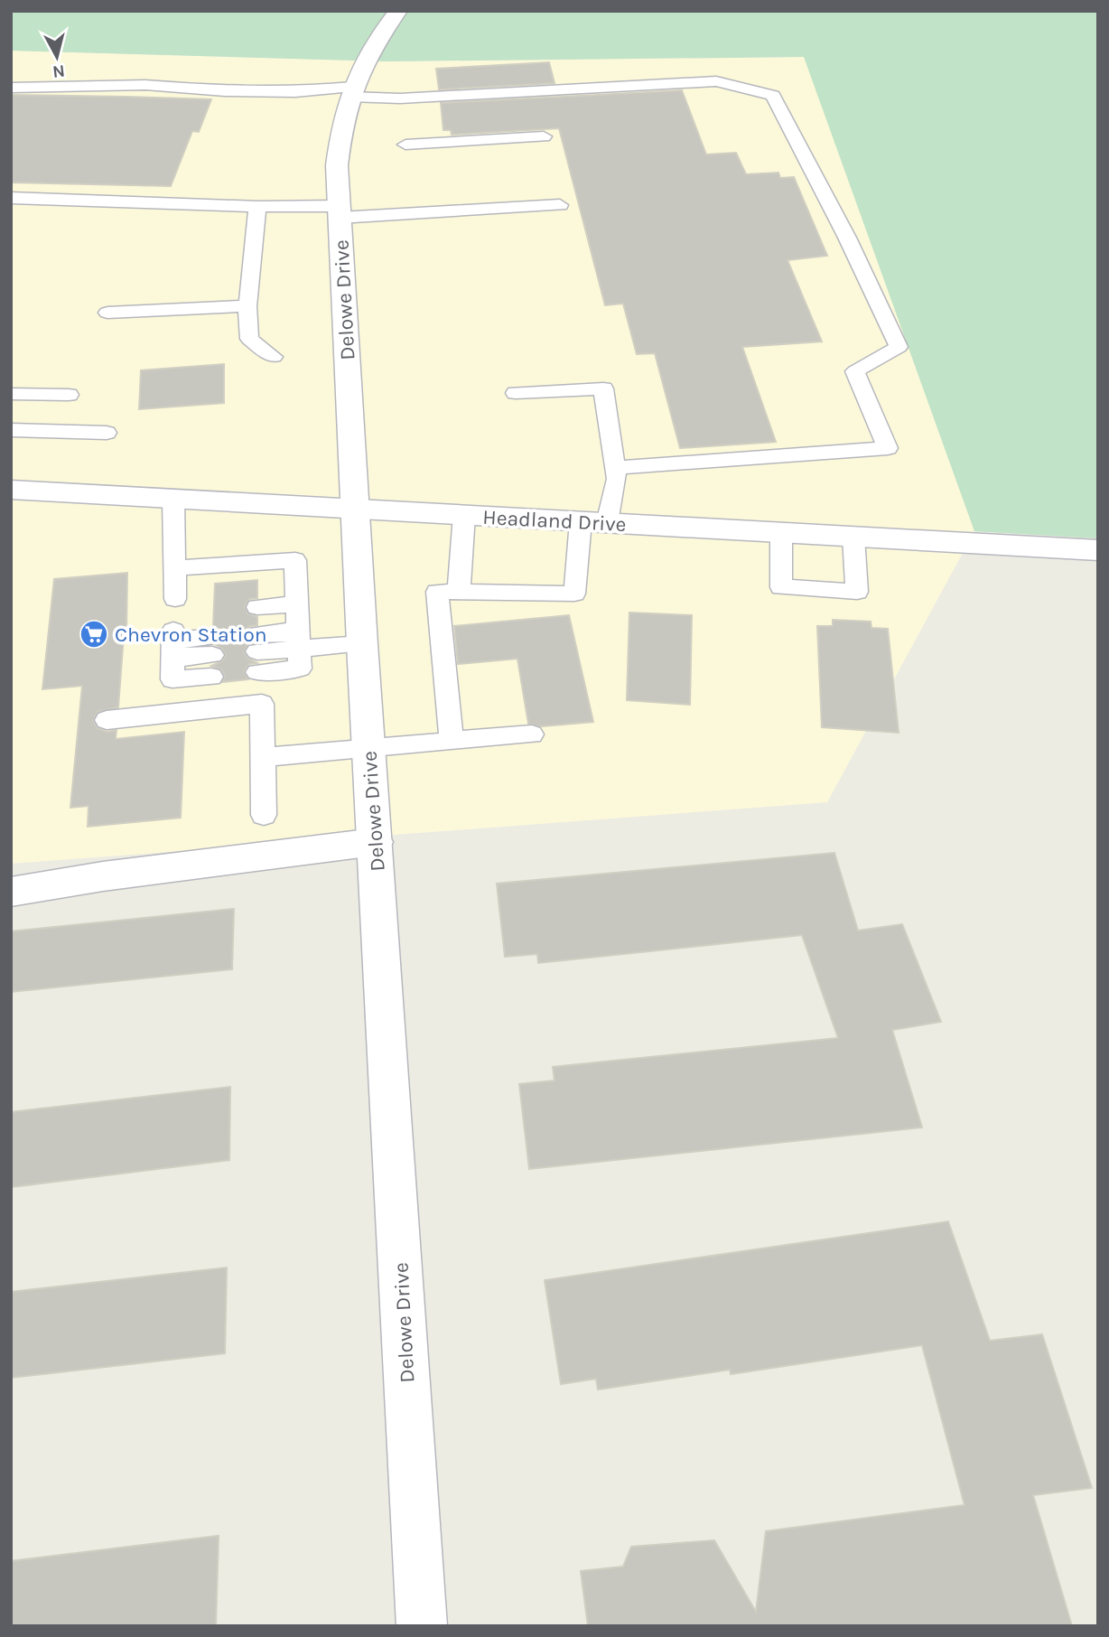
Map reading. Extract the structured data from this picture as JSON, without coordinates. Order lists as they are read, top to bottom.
{
  "streets": {
    "street": ["Delowe Drive", "Headland Drive"]
  },
  "crossings": [
    ["Delowe Drive", "Headland Drive"]
  ],
  "places": {
    "supermarket": ["Chevron Station"]
  },
  "north": "bottom"
}
